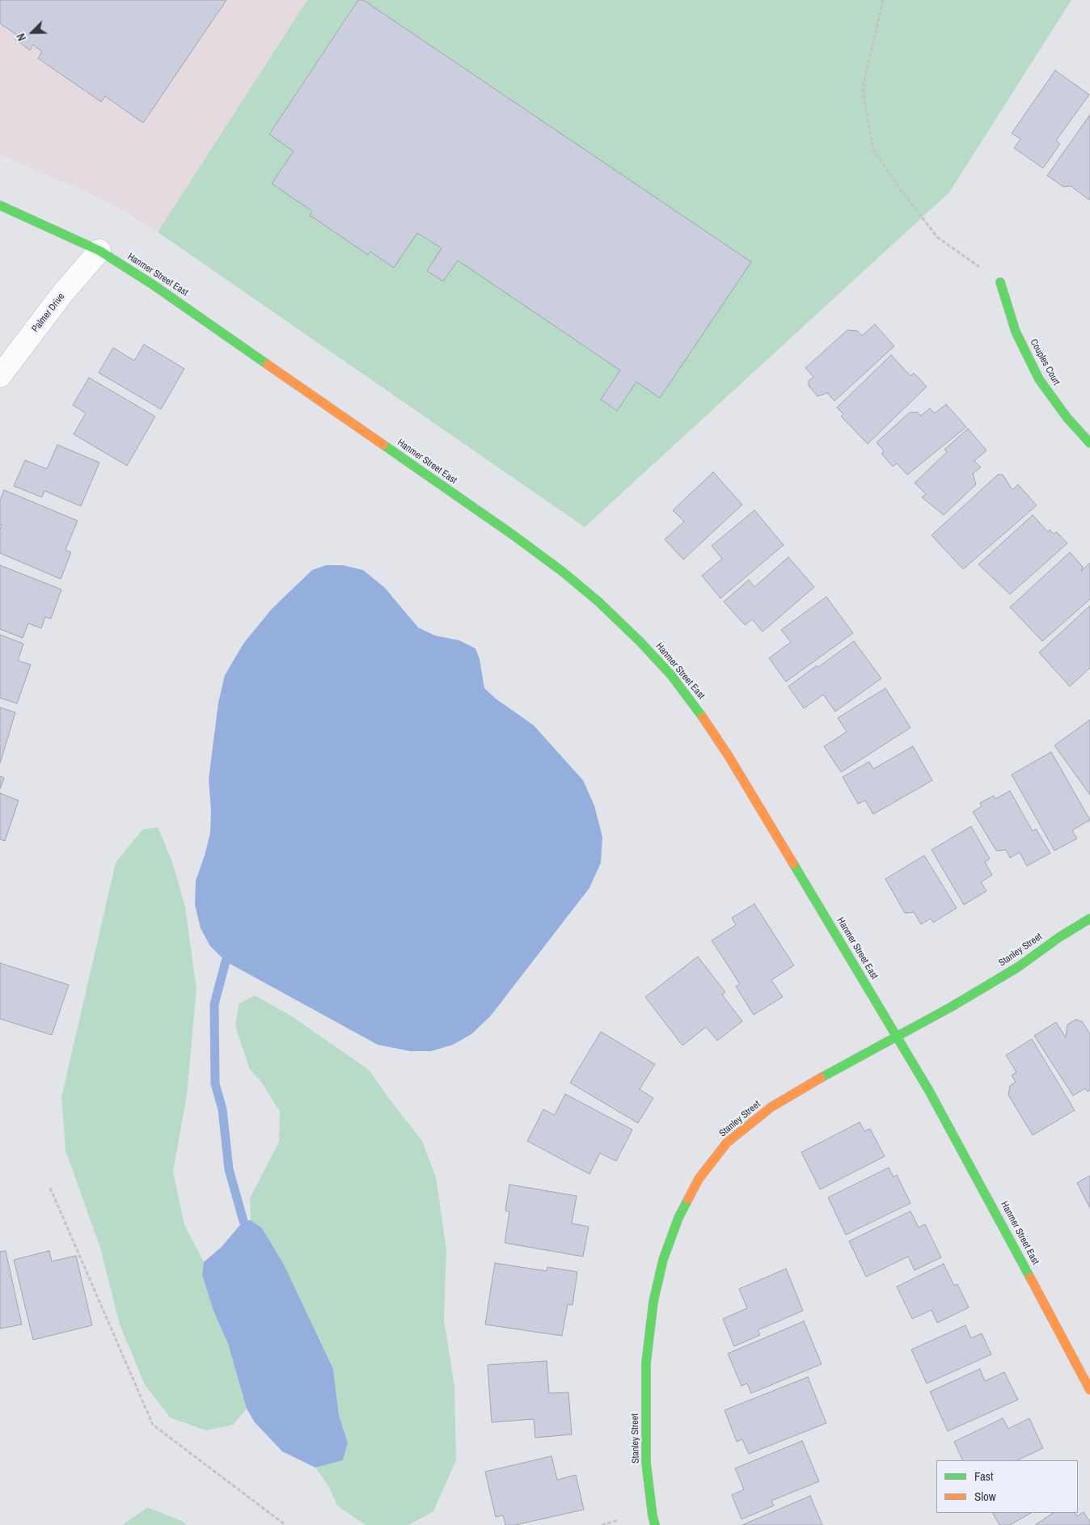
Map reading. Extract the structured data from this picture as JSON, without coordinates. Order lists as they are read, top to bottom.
{
  "streets": {
    "street": [
      "Hanmer Street East",
      "Palmer Drive",
      "Couples Court",
      "Stanley Street"
    ]
  },
  "crossings": [
    ["Hanmer Street East", "Palmer Drive"],
    ["Hanmer Street East", "Stanley Street"]
  ],
  "legend": ["Fast", "Slow"],
  "north": "bottom left"
}
